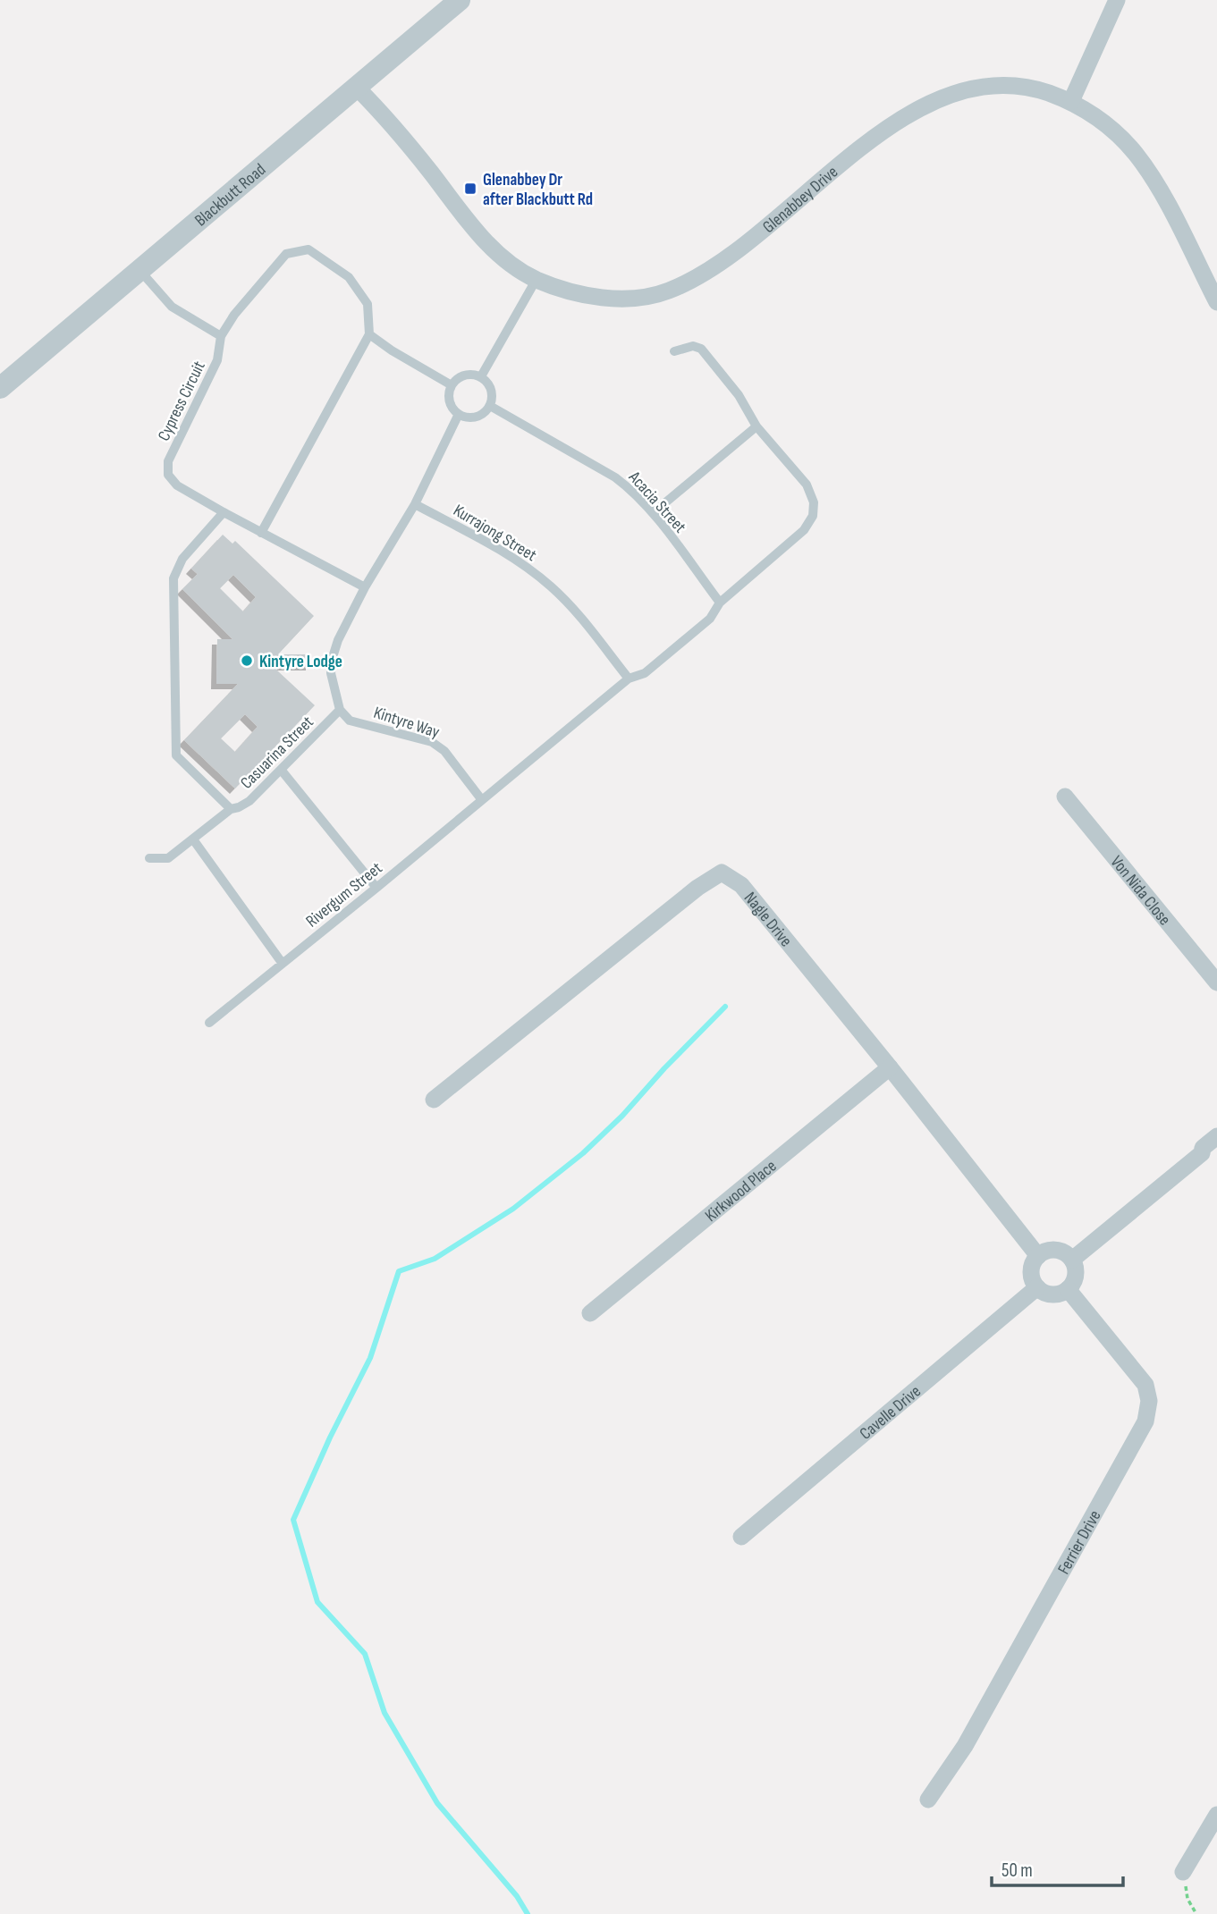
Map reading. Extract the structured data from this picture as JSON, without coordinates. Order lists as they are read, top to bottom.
{
  "streets": {
    "street": [
      "Blackbutt Road",
      "Glenabbey Drive",
      "Von Nida Close",
      "Nagle Drive",
      "Kirkwood Place",
      "Cavelle Drive",
      "Ferrier Drive"
    ],
    "lane": [
      "Cypress Circuit",
      "Acacia Street",
      "Kurrajong Street",
      "Kintyre Way",
      "Casuarina Street",
      "Rivergum Street"
    ]
  },
  "crossings": [
    ["Blackbutt Road", "Glenabbey Drive"],
    ["Acacia Street", "Rivergum Street"],
    ["Kurrajong Street", "Rivergum Street"],
    ["Kintyre Way", "Casuarina Street"],
    ["Kintyre Way", "Rivergum Street"],
    ["Nagle Drive", "Kirkwood Place"],
    ["Nagle Drive", "Cavelle Drive"],
    ["Nagle Drive", "Ferrier Drive"],
    ["Cavelle Drive", "Ferrier Drive"]
  ],
  "places": {
    "transit": ["Glenabbey Dr after Blackbutt Rd"],
    "other": ["Kintyre Lodge"]
  },
  "scale_bar": "50 m"
}
